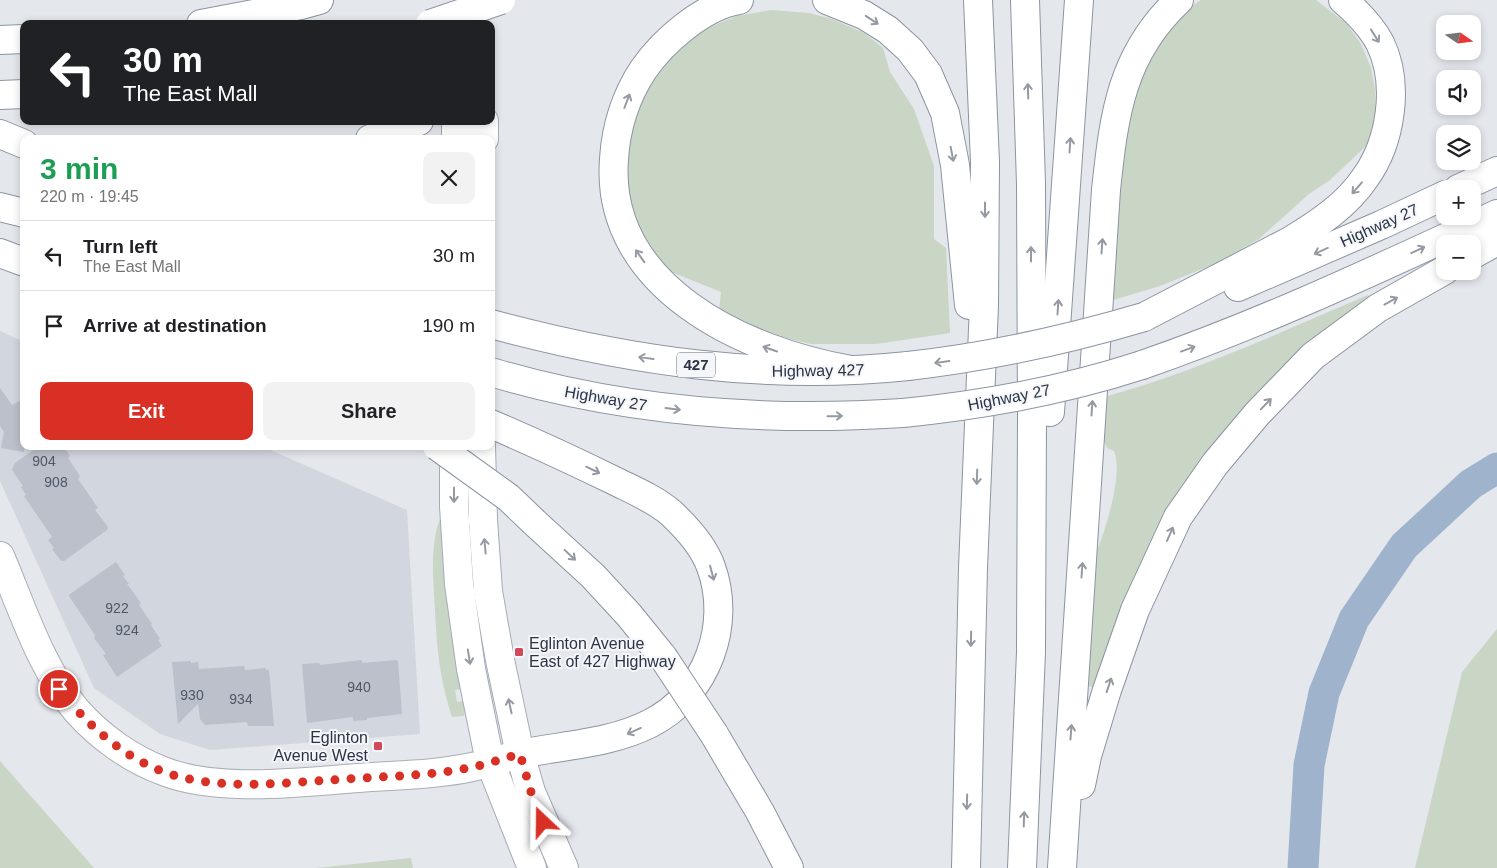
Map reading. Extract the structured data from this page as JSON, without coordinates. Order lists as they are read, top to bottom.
{
  "streets": {
    "main road": ["Highway 27", "427", "Highway 427"]
  },
  "crossings": [
    ["Highway 27", "Highway 427"]
  ],
  "one_way": ["Highway 427"],
  "places": {
    "transit": ["Eglinton Avenue East of 427 Highway", "Eglinton Avenue West"]
  },
  "house_numbers": [
    "904",
    "908",
    "922",
    "924",
    "940",
    "930",
    "934"
  ],
  "north": "right",
  "page": {
    "map_buttons": ["+", "−"],
    "turn": ["30 m", "The East Mall"],
    "heading": ["3 min", "220 m · 19:45"],
    "list": [
      {
        "name": "Turn left",
        "note": "The East Mall",
        "value": "30 m"
      },
      {
        "name": "Arrive at destination",
        "value": "190 m"
      }
    ],
    "buttons": ["Exit", "Share"]
  }
}
